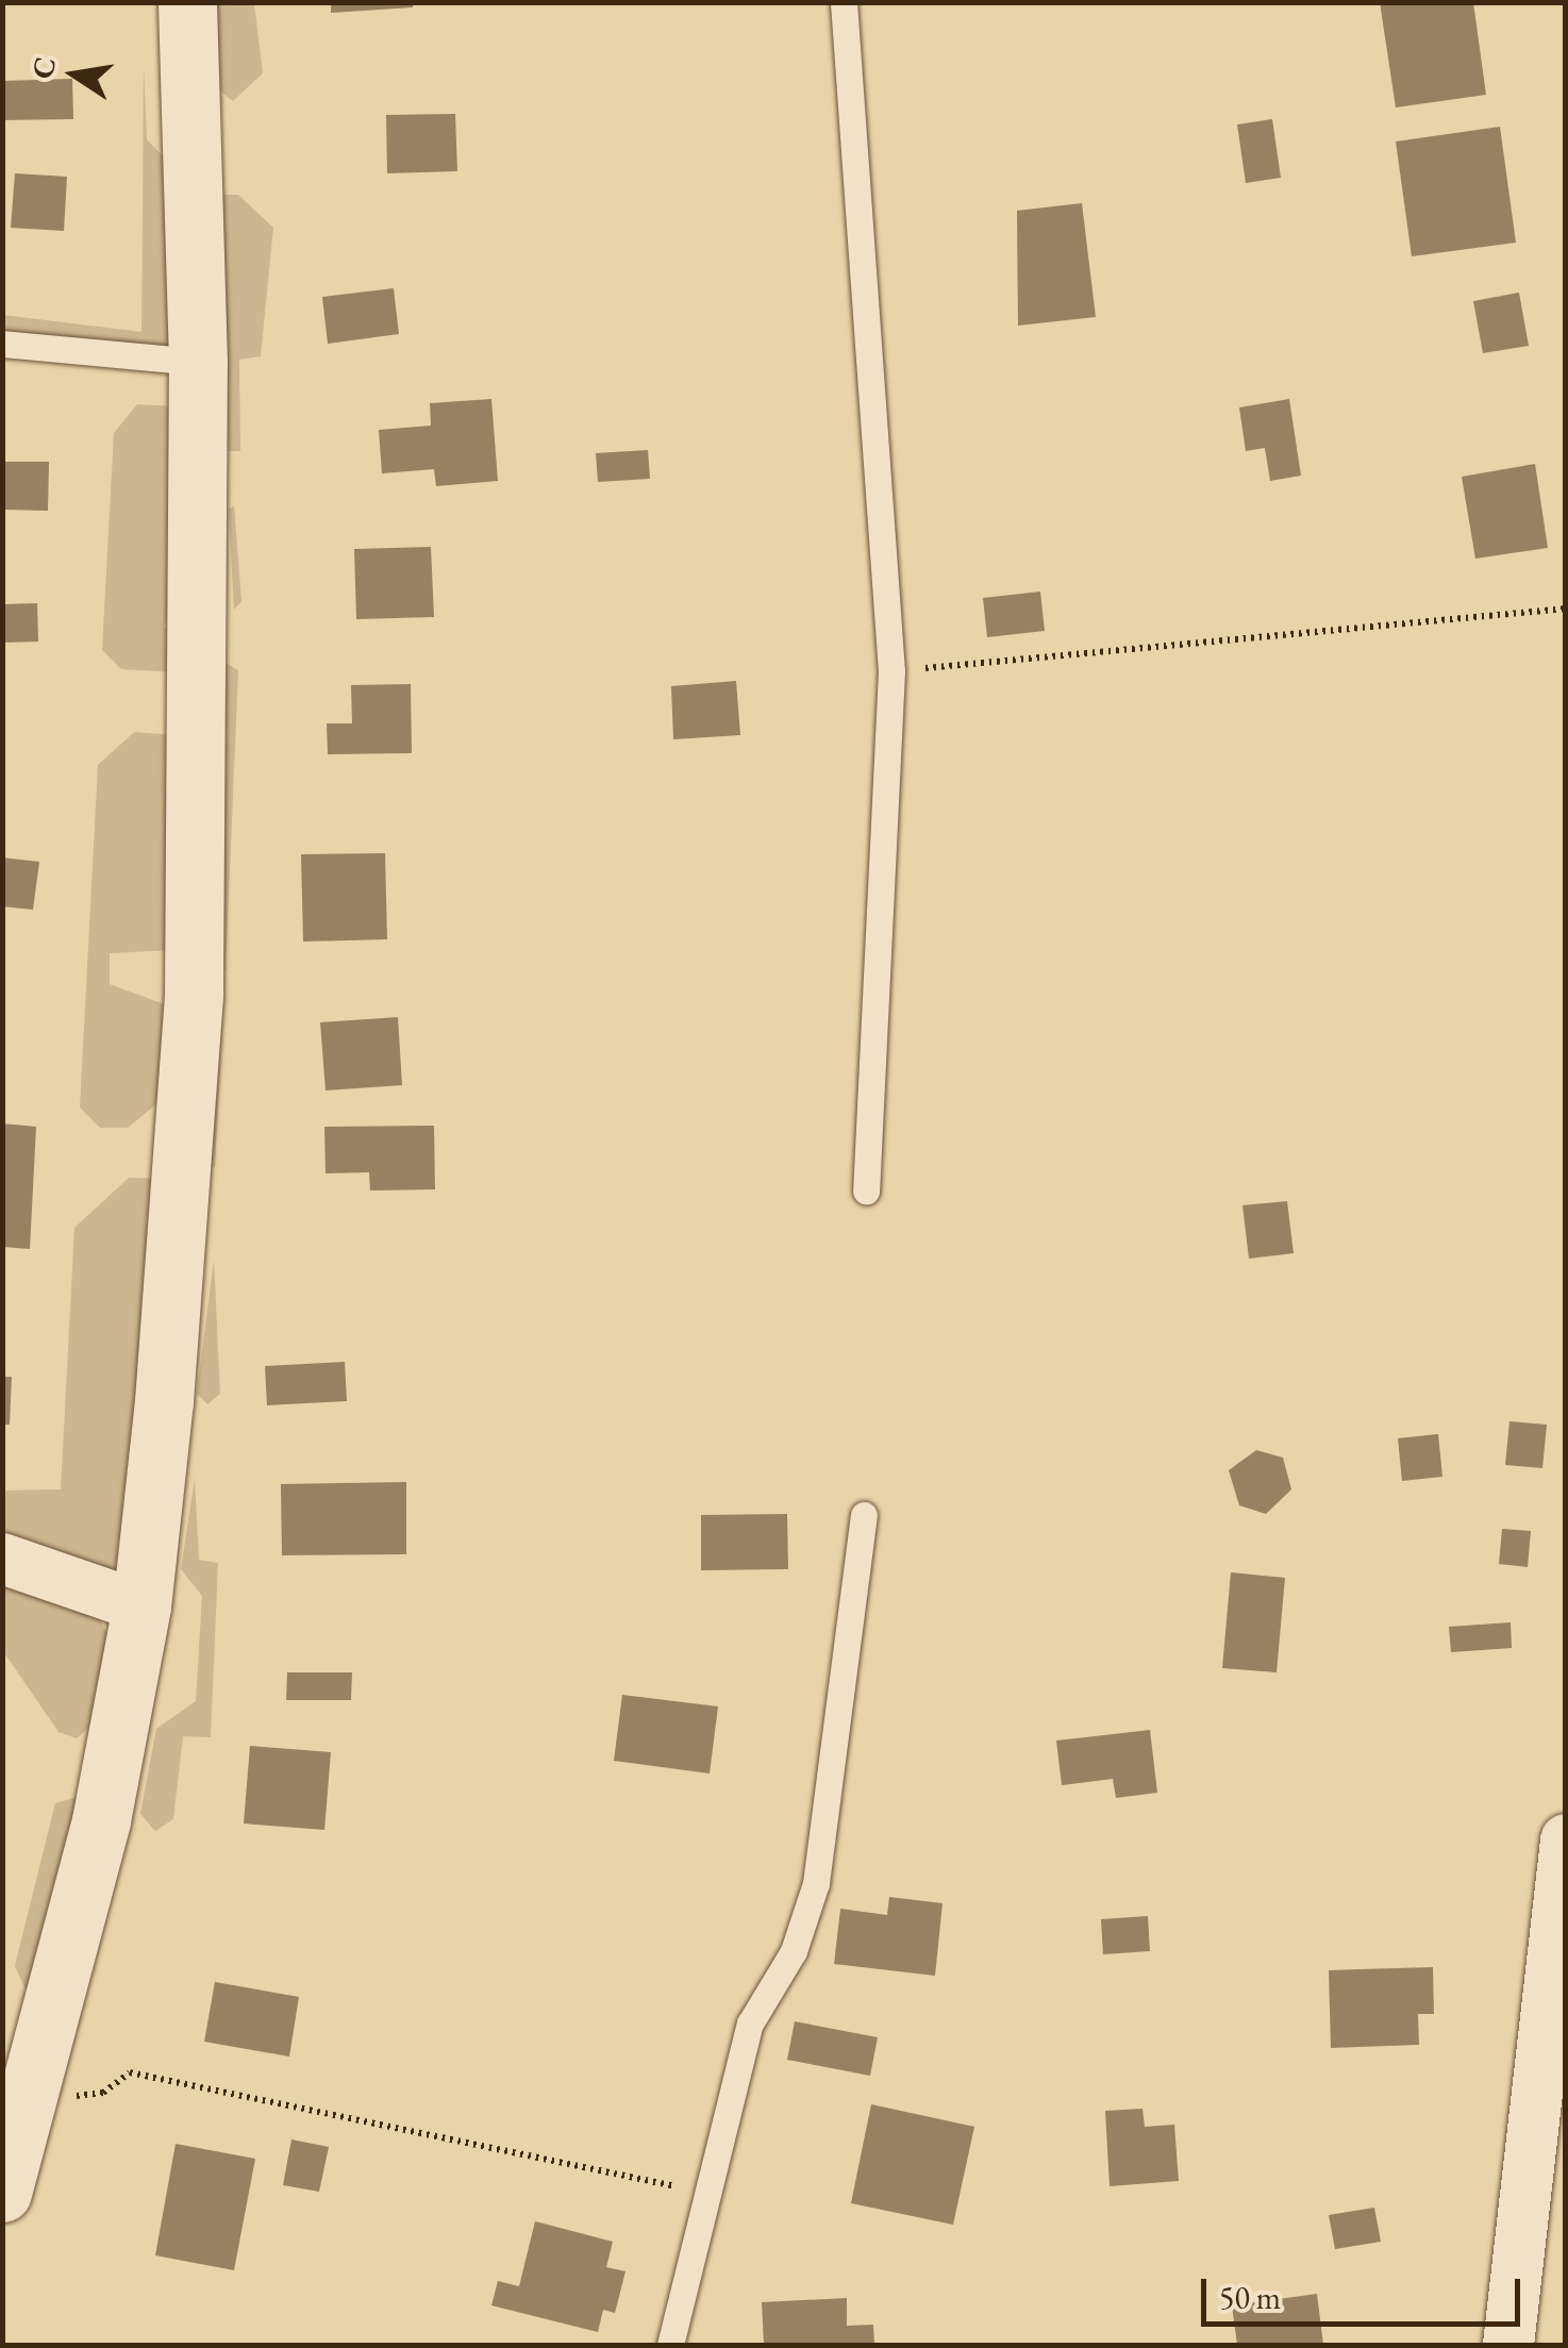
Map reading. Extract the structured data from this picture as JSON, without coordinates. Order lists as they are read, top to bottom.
{
  "scale_bar": "50 m",
  "north": "left"
}
